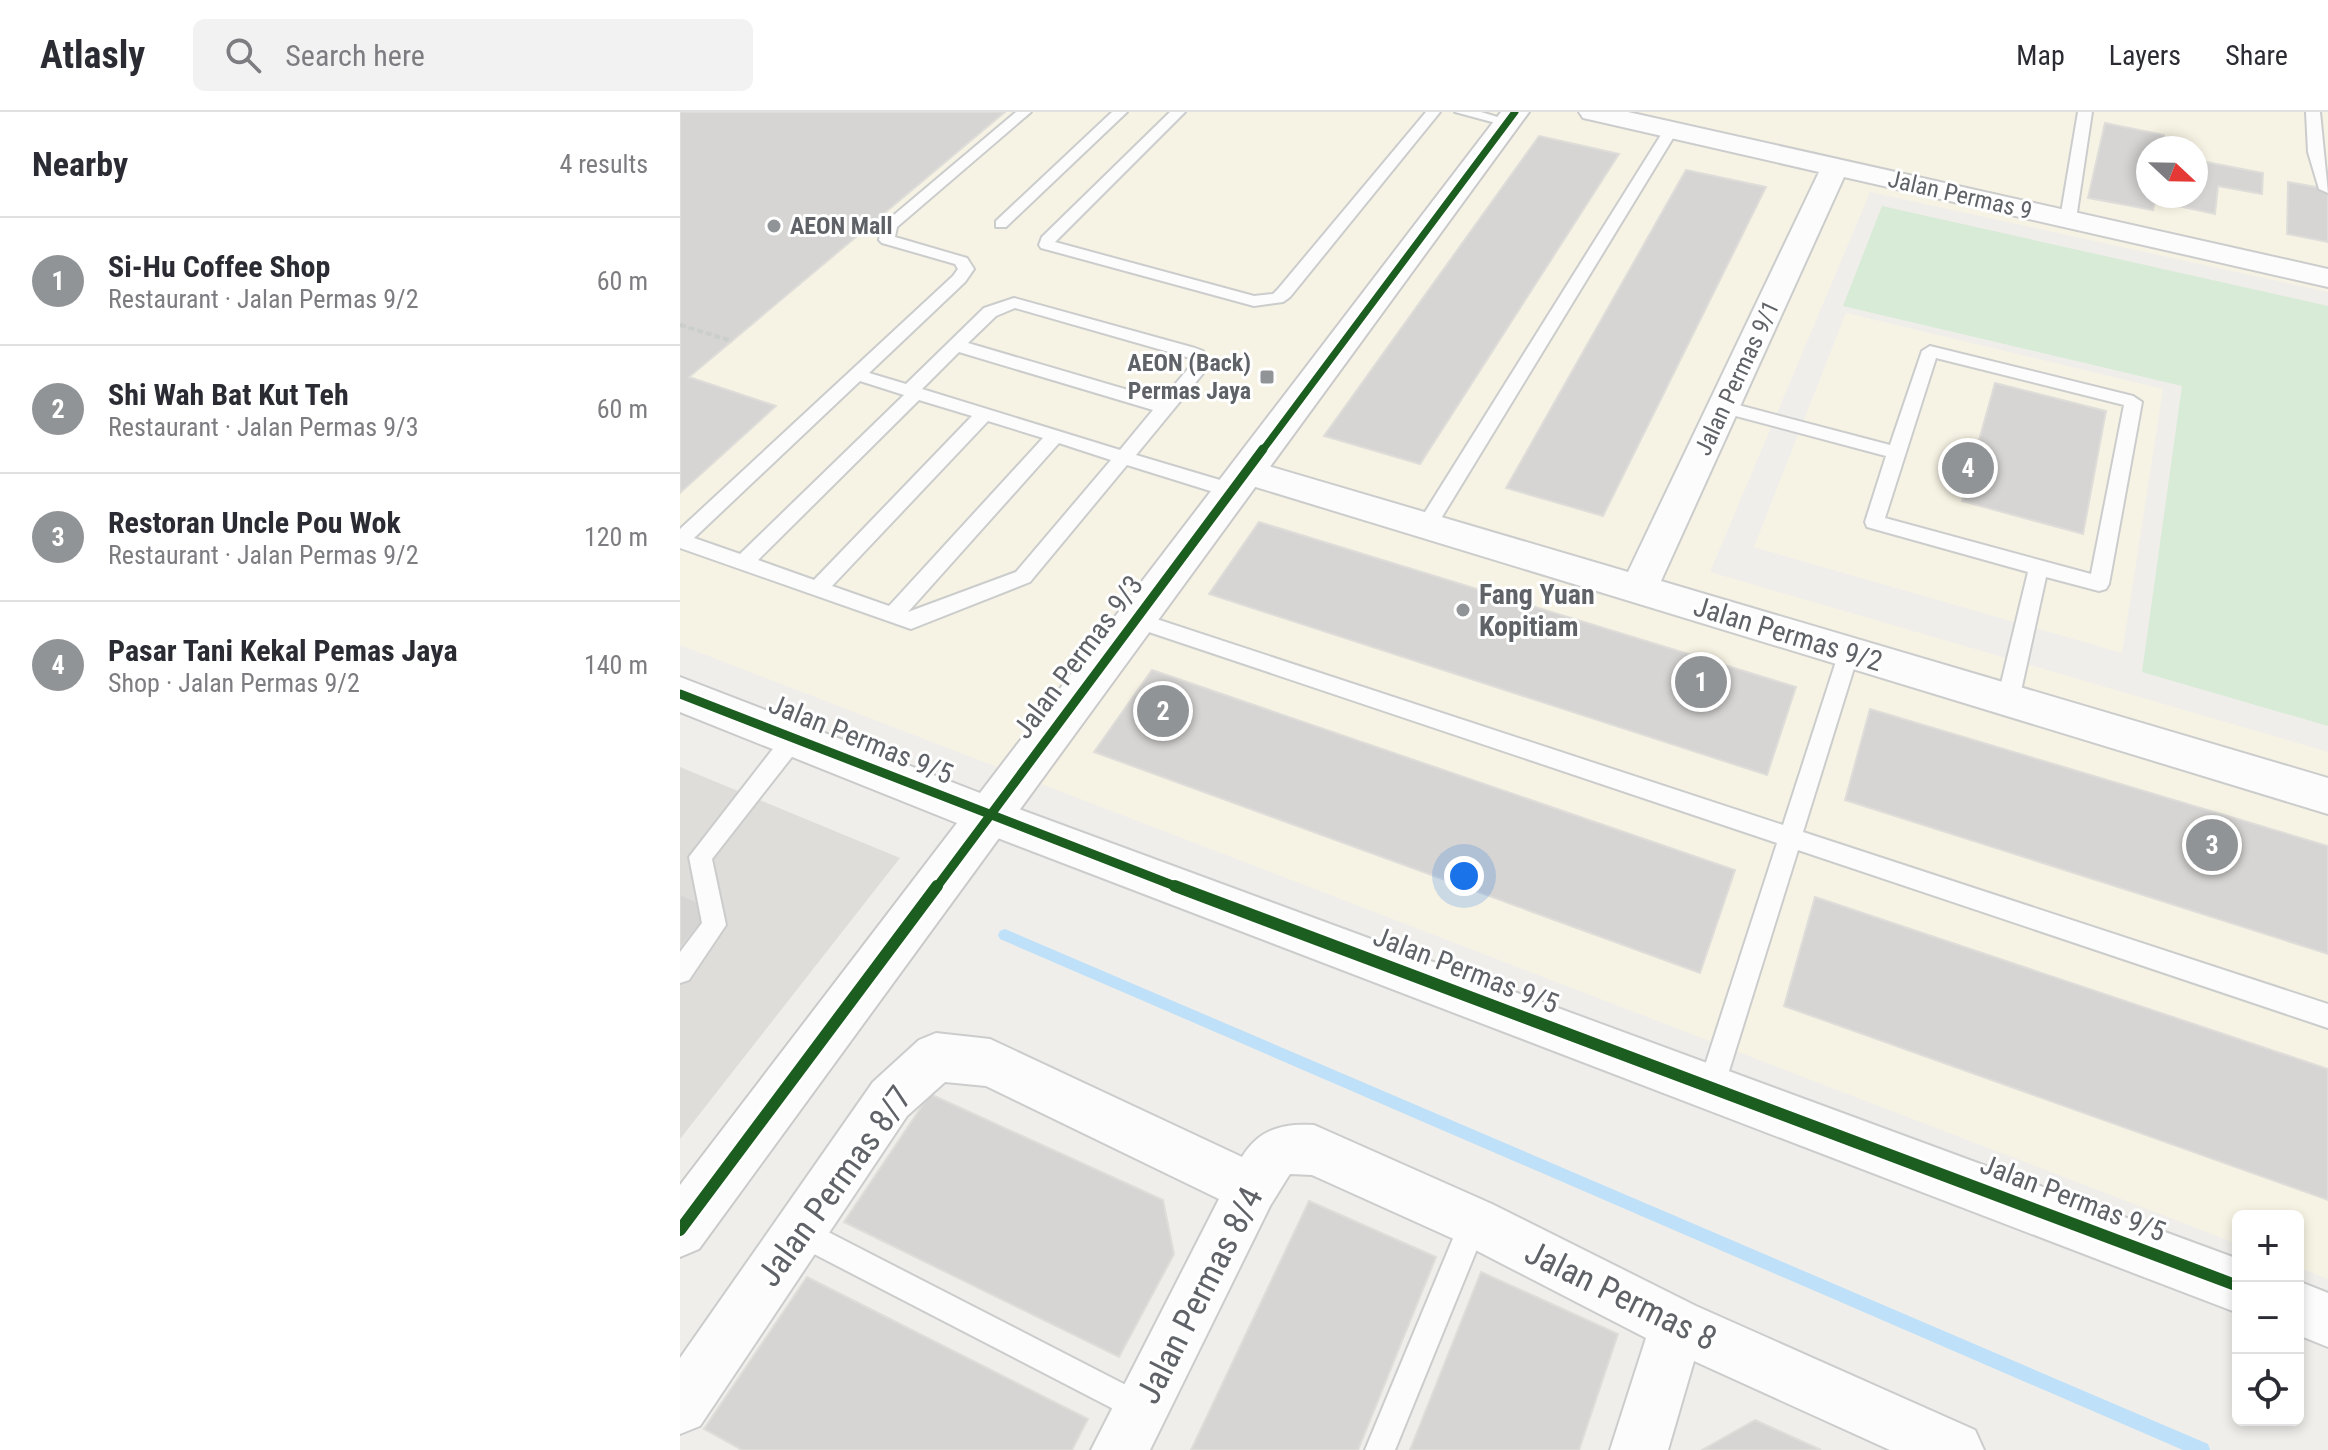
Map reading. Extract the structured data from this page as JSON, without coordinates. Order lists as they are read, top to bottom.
{
  "streets": {
    "street": [
      "Jalan Permas 9",
      "Jalan Permas 9/1",
      "Jalan Permas 9/2",
      "Jalan Permas 9/3",
      "Jalan Permas 9/5",
      "Jalan Permas 8/7",
      "Jalan Permas 8/4",
      "Jalan Permas 8"
    ]
  },
  "crossings": [
    ["Jalan Permas 9", "Jalan Permas 9/1"],
    ["Jalan Permas 9/1", "Jalan Permas 9/2"],
    ["Jalan Permas 9/2", "Jalan Permas 9/3"],
    ["Jalan Permas 9/3", "Jalan Permas 9/5"],
    ["Jalan Permas 8/7", "Jalan Permas 8/4"],
    ["Jalan Permas 8/4", "Jalan Permas 8"]
  ],
  "places": {
    "other": ["AEON Mall", "Fang Yuan Kopitiam"],
    "transit": ["AEON (Back) Permas Jaya"]
  },
  "north": "right",
  "page": {
    "header": "Atlasly",
    "search": "Search here",
    "nav": ["Map", "Layers", "Share"],
    "heading": ["Nearby", "4 results"],
    "list": [
      {
        "mark": "1",
        "name": "Si-Hu Coffee Shop",
        "note": "Restaurant · Jalan Permas 9/2",
        "value": "60 m"
      },
      {
        "mark": "2",
        "name": "Shi Wah Bat Kut Teh",
        "note": "Restaurant · Jalan Permas 9/3",
        "value": "60 m"
      },
      {
        "mark": "3",
        "name": "Restoran Uncle Pou Wok",
        "note": "Restaurant · Jalan Permas 9/2",
        "value": "120 m"
      },
      {
        "mark": "4",
        "name": "Pasar Tani Kekal Pemas Jaya",
        "note": "Shop · Jalan Permas 9/2",
        "value": "140 m"
      }
    ],
    "pins": [
      "4",
      "1",
      "2",
      "3"
    ],
    "map_buttons": ["+", "−"]
  }
}
